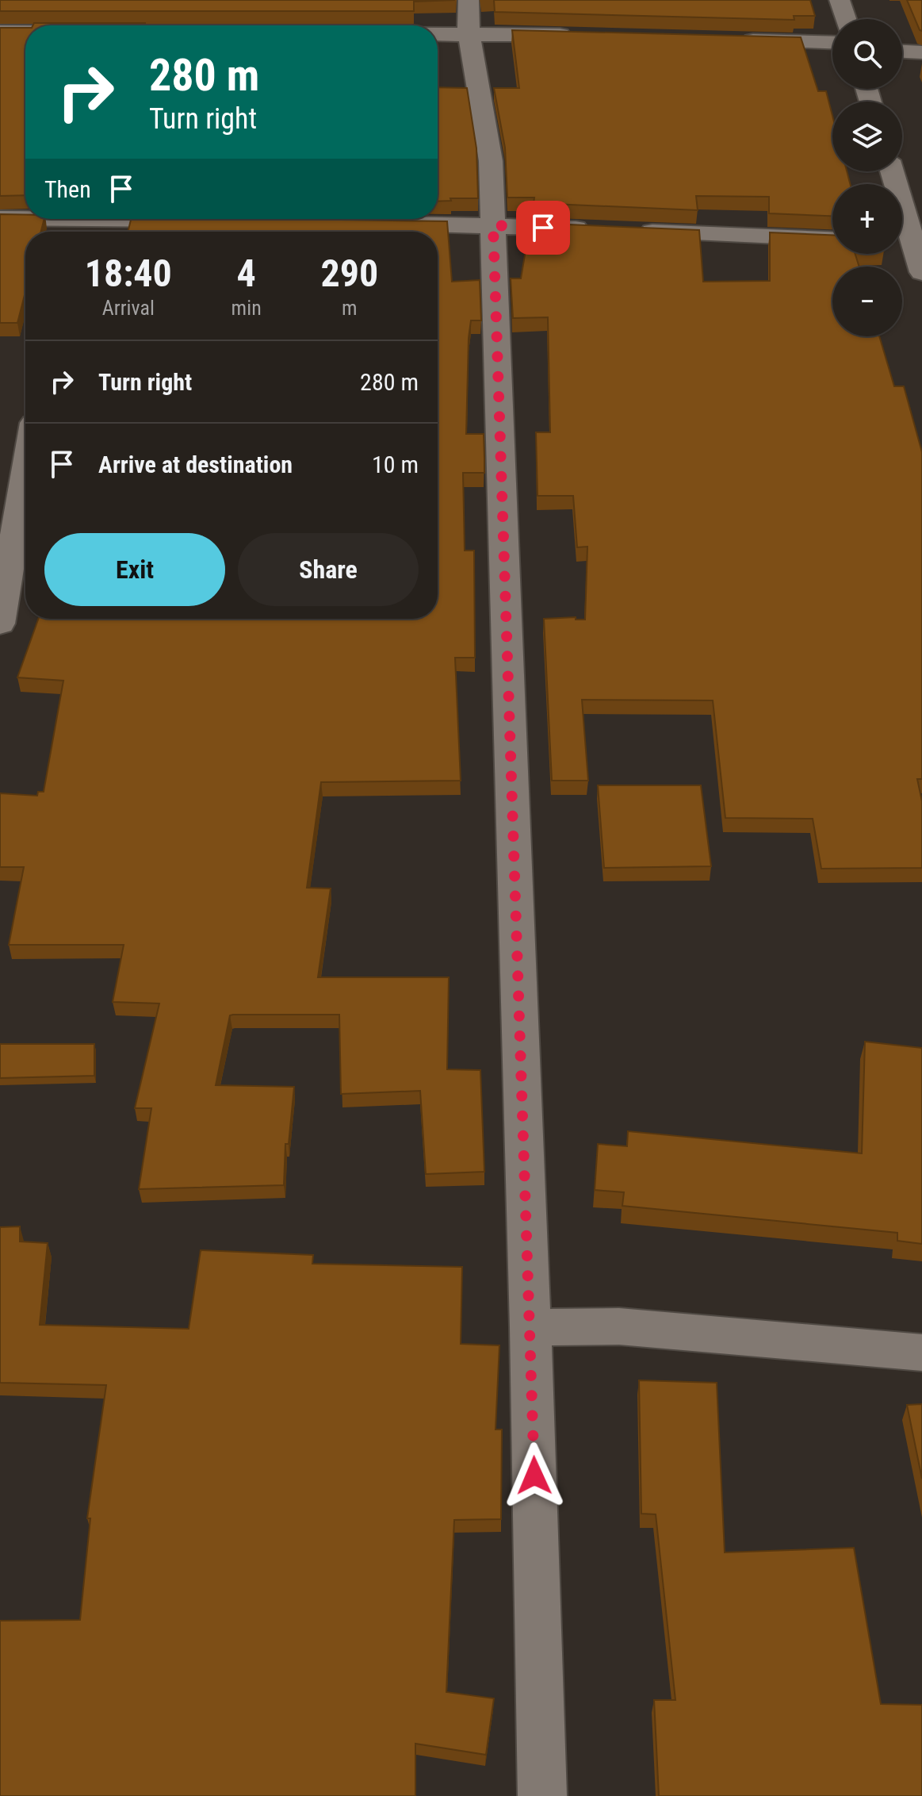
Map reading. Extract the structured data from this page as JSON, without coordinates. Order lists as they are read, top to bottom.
{
  "page": {
    "map_buttons": ["+", "−"],
    "turn": ["280 m", "Turn right"],
    "then": "Then",
    "eta": [
      "18:40",
      "Arrival",
      "4",
      "min",
      "290",
      "m"
    ],
    "list": [
      {
        "name": "Turn right",
        "value": "280 m"
      },
      {
        "name": "Arrive at destination",
        "value": "10 m"
      }
    ],
    "buttons": ["Exit", "Share"]
  }
}
